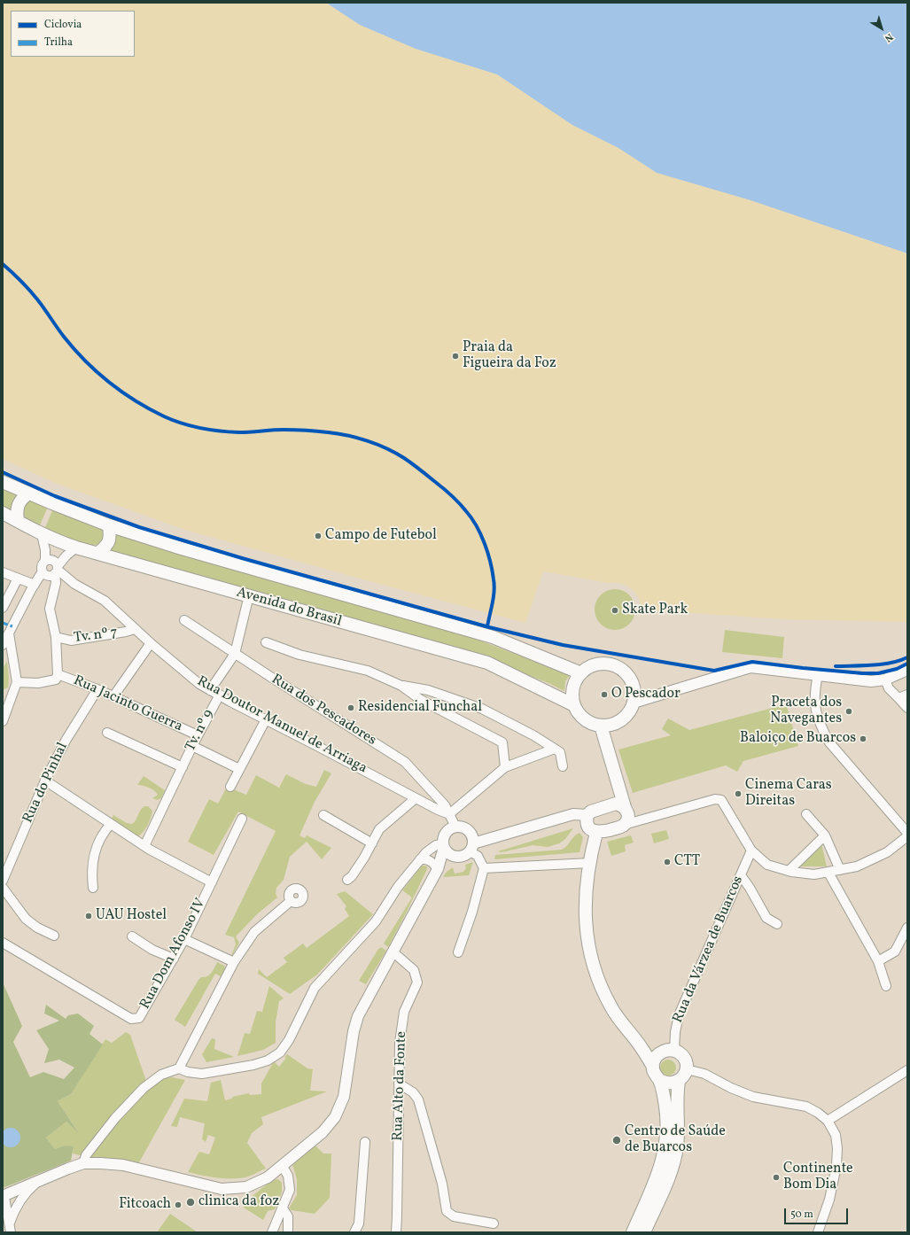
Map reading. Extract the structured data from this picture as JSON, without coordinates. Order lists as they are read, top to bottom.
{
  "streets": {
    "main road": ["Avenida do Brasil"],
    "street": [
      "Tv. nº 7",
      "Rua Jacinto Guerra",
      "Rua dos Pescadores",
      "Rua Doutor Manuel de Arriaga",
      "Tv. nº 9",
      "Rua do Pinhal",
      "Rua da Várzea de Buarcos",
      "Rua Dom Afonso IV",
      "Rua Alto da Fonte"
    ]
  },
  "crossings": [
    ["Tv. nº 7", "Rua Doutor Manuel de Arriaga"],
    ["Rua Jacinto Guerra", "Tv. nº 9"],
    ["Rua Jacinto Guerra", "Rua do Pinhal"],
    ["Rua dos Pescadores", "Rua Doutor Manuel de Arriaga"],
    ["Rua Doutor Manuel de Arriaga", "Tv. nº 9"],
    ["Tv. nº 9", "Rua Dom Afonso IV"],
    ["Rua do Pinhal", "Rua Dom Afonso IV"]
  ],
  "places": [
    "Praia da Figueira da Foz",
    "Campo de Futebol",
    "Skate Park",
    "O Pescador",
    "Residencial Funchal",
    "Praceta dos Navegantes",
    "Baloiço de Buarcos",
    "Cinema Caras Direitas",
    "CTT",
    "UAU Hostel",
    "Centro de Saúde de Buarcos",
    "Continente Bom Dia",
    "clinica da foz",
    "Fitcoach"
  ],
  "legend": ["Ciclovia", "Trilha"],
  "scale_bar": "50 m",
  "north": "bottom right"
}
